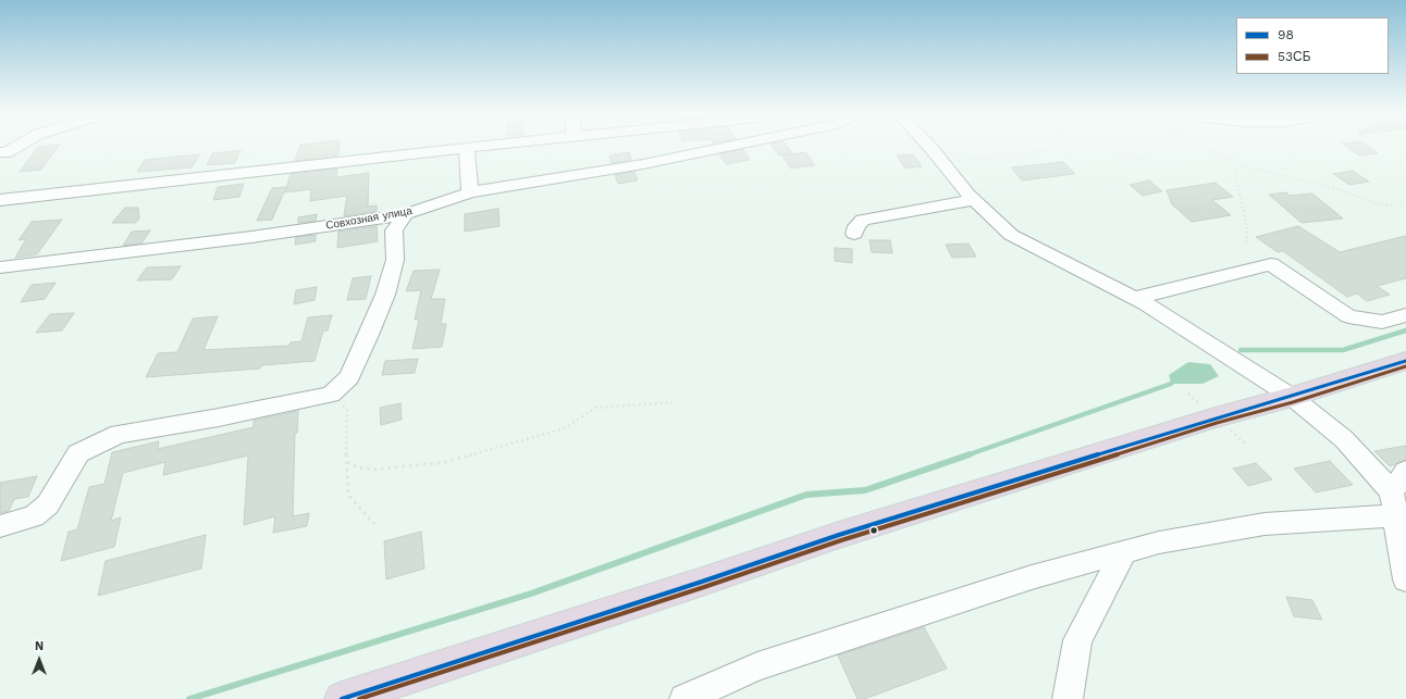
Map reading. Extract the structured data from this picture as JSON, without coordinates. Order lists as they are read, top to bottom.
{
  "streets": {
    "street": ["Совхозная улица"]
  },
  "lines": ["transit line 98", "transit line 53СБ"],
  "legend": ["98", "53СБ"],
  "north": "top"
}
